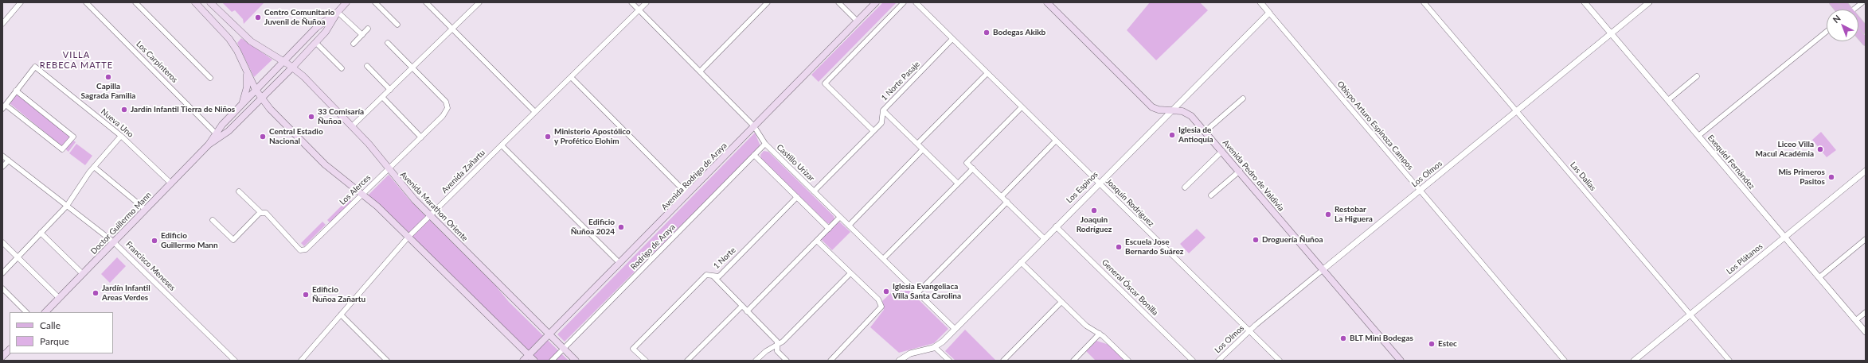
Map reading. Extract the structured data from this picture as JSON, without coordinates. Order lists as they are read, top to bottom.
{
  "streets": {
    "main road": [
      "Avenida Pedro de Valdivia",
      "Avenida Rodrigo de Araya",
      "Avenida Marathon Oriente",
      "Doctor Guillermo Mann"
    ],
    "street": [
      "Los Carpinteros",
      "1 Norte Pasaje",
      "Nueva Uno",
      "Obispo Arturo Espinoza Campos",
      "Exequiel Fernández",
      "Castillo Urizar",
      "Avenida Zañartu",
      "Los Olmos",
      "Las Dalias",
      "Los Espinos",
      "Los Alerces",
      "Joaquín Rodríguez",
      "Rodrigo de Araya",
      "1 Norte",
      "Los Plátanos",
      "Francisco Meneses",
      "General Óscar Bonilla"
    ]
  },
  "crossings": [
    ["Los Carpinteros", "Doctor Guillermo Mann"],
    ["1 Norte Pasaje", "Castillo Urizar"],
    ["1 Norte Pasaje", "Joaquín Rodríguez"],
    ["Nueva Uno", "Doctor Guillermo Mann"],
    ["Obispo Arturo Espinoza Campos", "Los Olmos"],
    ["Obispo Arturo Espinoza Campos", "Los Espinos"],
    ["Exequiel Fernández", "Los Olmos"],
    ["Exequiel Fernández", "Los Plátanos"],
    ["Castillo Urizar", "Avenida Zañartu"],
    ["Castillo Urizar", "Avenida Rodrigo de Araya"],
    ["Castillo Urizar", "Los Espinos"],
    ["Castillo Urizar", "Rodrigo de Araya"],
    ["Avenida Zañartu", "Avenida Marathon Oriente"],
    ["Los Olmos", "Avenida Pedro de Valdivia"],
    ["Los Olmos", "Las Dalias"],
    ["Los Olmos", "Joaquín Rodríguez"],
    ["Avenida Pedro de Valdivia", "Los Espinos"],
    ["Avenida Rodrigo de Araya", "Avenida Marathon Oriente"],
    ["Las Dalias", "Los Plátanos"],
    ["Los Espinos", "Joaquín Rodríguez"],
    ["Los Espinos", "General Óscar Bonilla"],
    ["Los Alerces", "Avenida Marathon Oriente"],
    ["Avenida Marathon Oriente", "Doctor Guillermo Mann"],
    ["Avenida Marathon Oriente", "Rodrigo de Araya"],
    ["Doctor Guillermo Mann", "Francisco Meneses"]
  ],
  "districts": ["VILLA REBECA MATTE"],
  "places": [
    "Centro Comunitario Juvenil de Ñuñoa",
    "Bodegas Akikb",
    "Capilla Sagrada Familia",
    "Jardín Infantil Tierra de Niños",
    "33 Comisaría Ñuñoa",
    "Iglesia de Antioquía",
    "Central Estadio Nacional",
    "Ministerio Apostólico y Profético Elohim",
    "Liceo Villa Macul Académia",
    "Mis Primeros Pasitos",
    "Joaquin Rodríguez",
    "Restobar La Higuera",
    "Edificio Ñuñoa 2024",
    "Droguería Ñuñoa",
    "Edificio Guillermo Mann",
    "Escuela Jose Bernardo Suárez",
    "Iglesia Evangeliaca Villa Santa Carolina",
    "Jardín Infantil Areas Verdes",
    "Edificio Ñuñoa Zañartu",
    "BLT Mini Bodegas",
    "Estec"
  ],
  "legend": ["Calle", "Parque"],
  "north": "top left"
}
